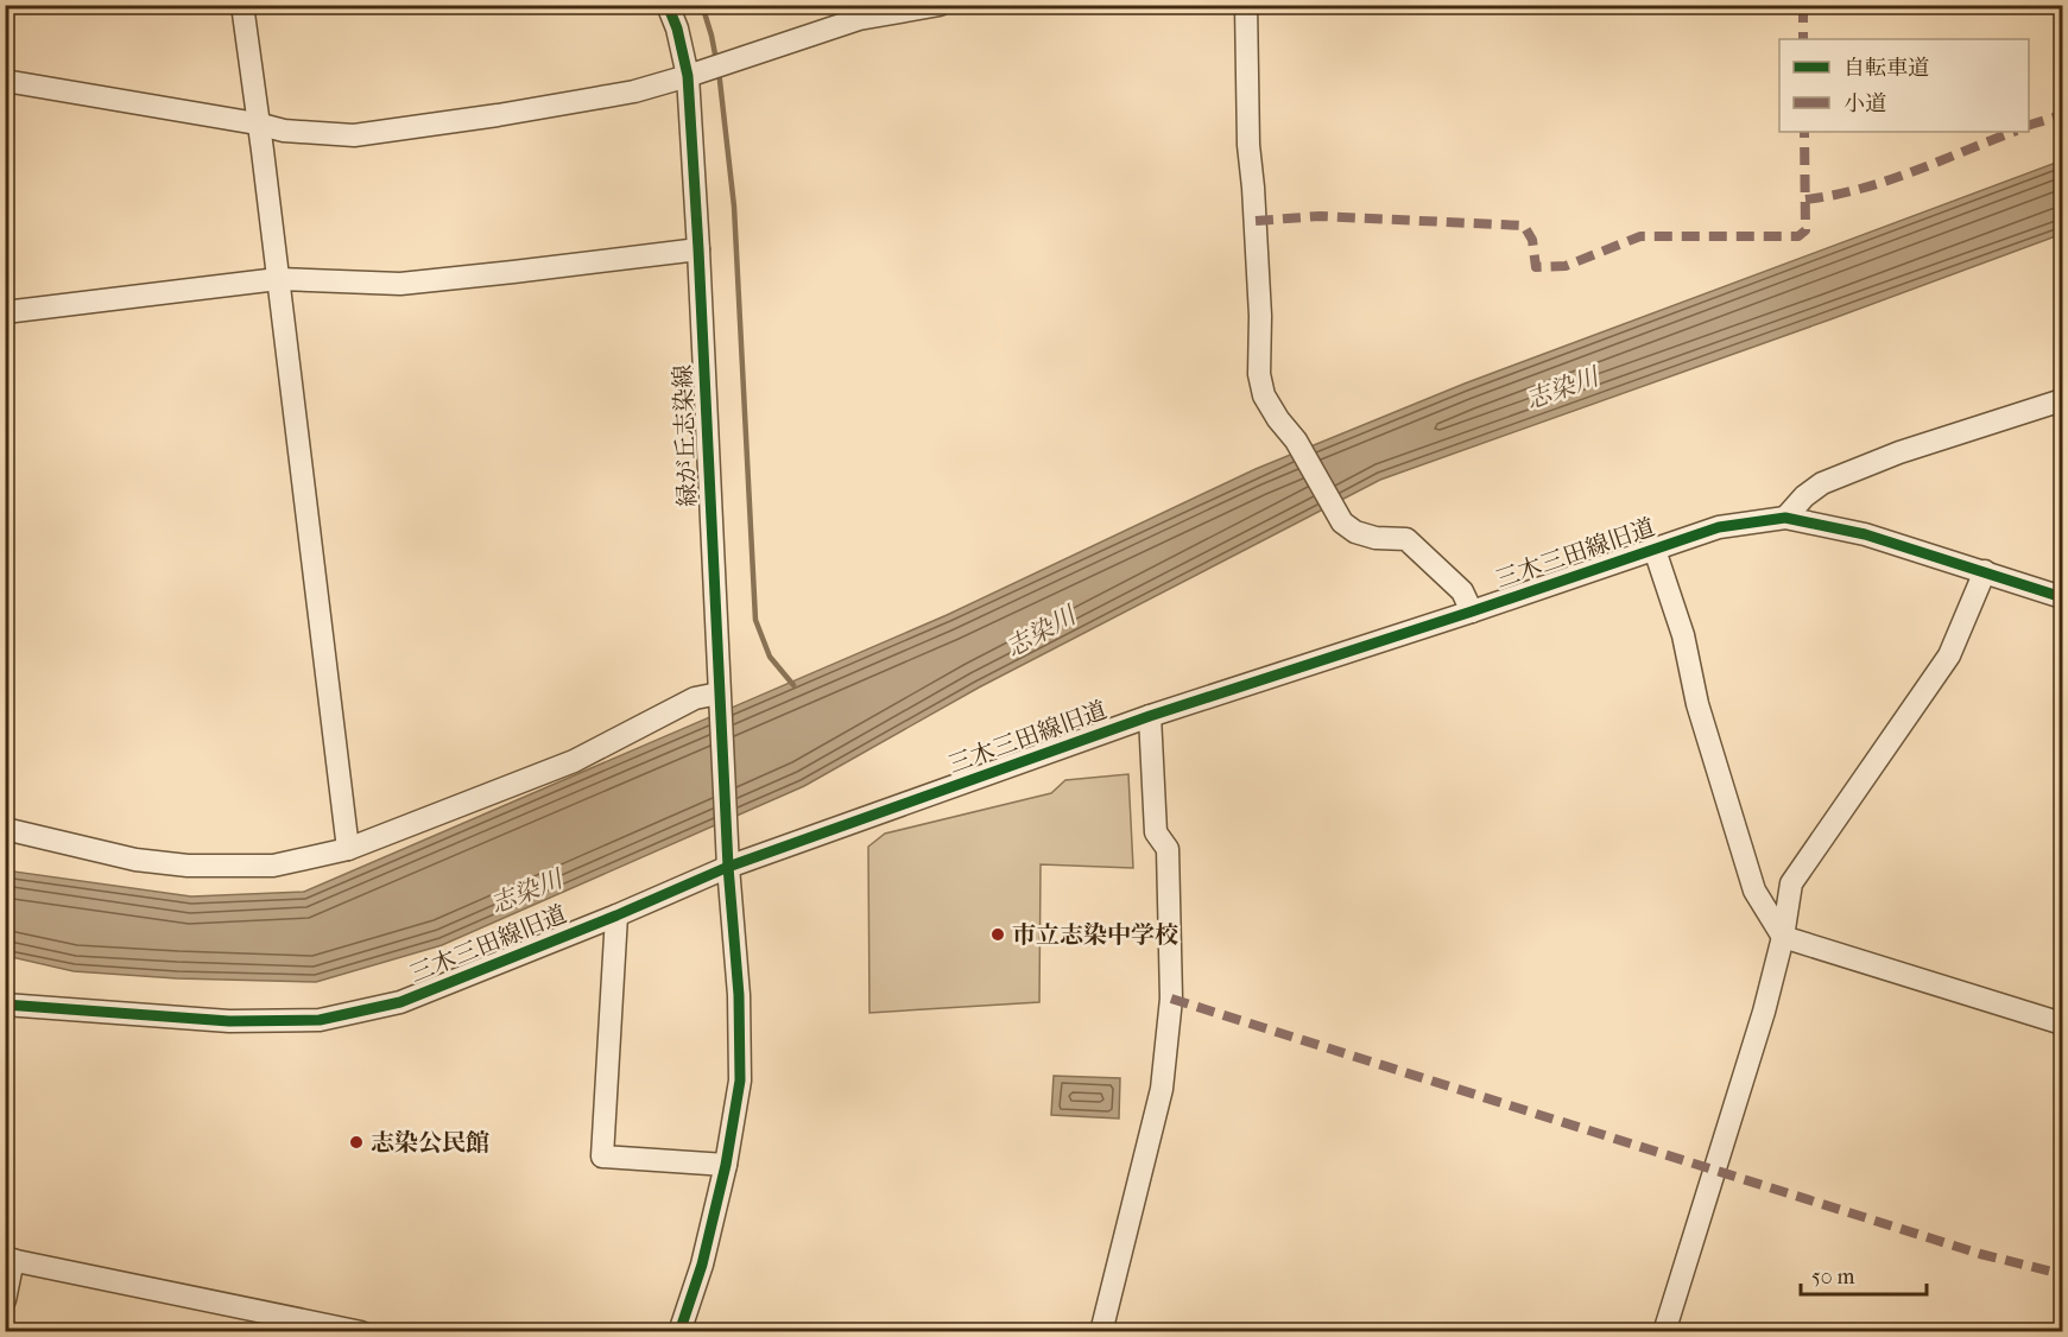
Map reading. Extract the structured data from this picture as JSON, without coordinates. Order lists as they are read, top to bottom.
{
  "streets": {
    "street": ["緑が丘志染線", "三木三田線旧道"]
  },
  "crossings": [
    ["緑が丘志染線", "三木三田線旧道"]
  ],
  "water": ["志染川"],
  "places": ["市立志染中学校", "志染公民館"],
  "legend": ["自転車道", "小道"],
  "scale_bar": "50 m"
}
